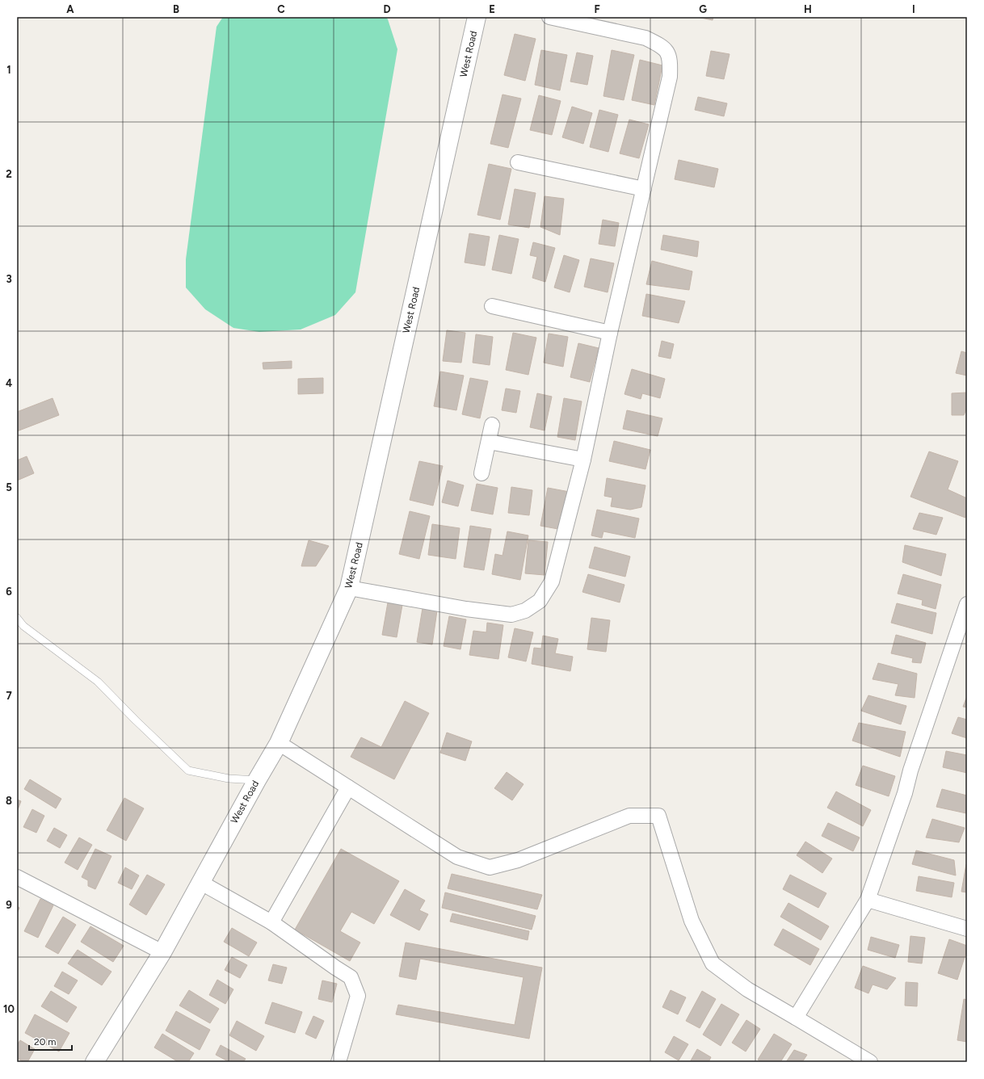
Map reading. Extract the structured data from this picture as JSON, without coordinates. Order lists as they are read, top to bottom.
{
  "streets": {
    "street": ["West Road"]
  },
  "scale_bar": "20 m",
  "grid": {
    "columns": [
      "A",
      "B",
      "C",
      "D",
      "E",
      "F",
      "G",
      "H",
      "I"
    ],
    "rows": [
      "1",
      "2",
      "3",
      "4",
      "5",
      "6",
      "7",
      "8",
      "9",
      "10"
    ]
  }
}
